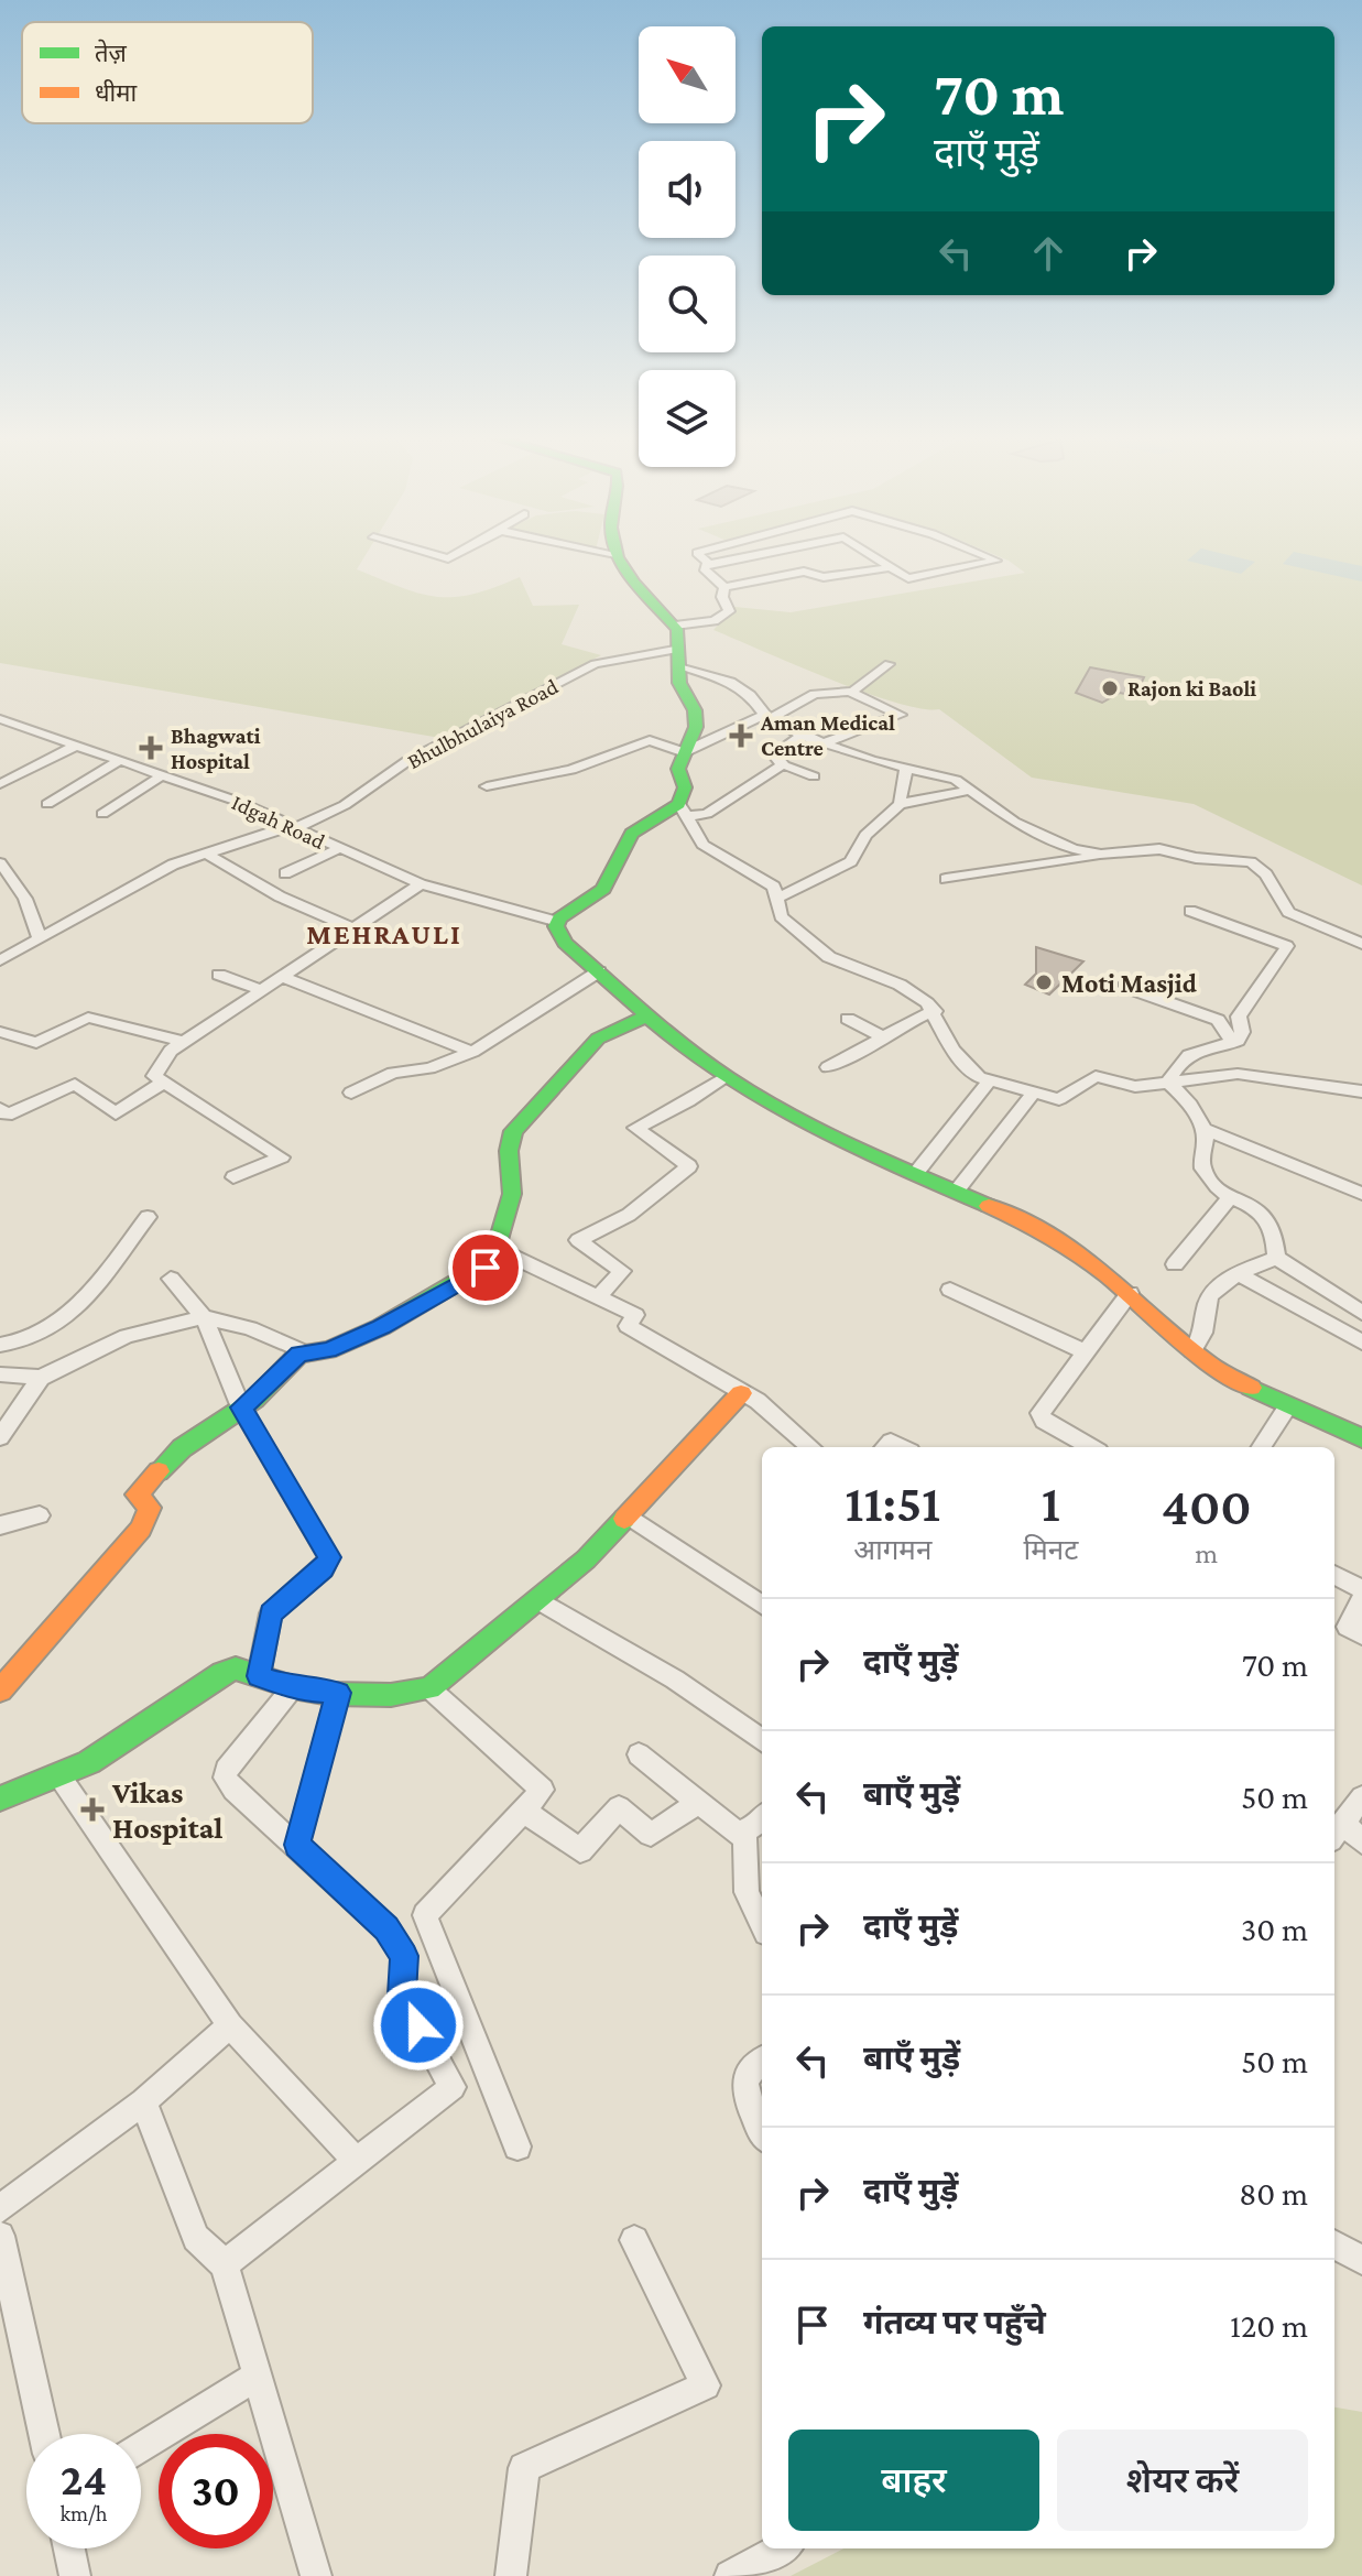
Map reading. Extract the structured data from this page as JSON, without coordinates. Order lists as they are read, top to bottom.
{
  "streets": {
    "street": ["Bhulbhulaiya Road", "Idgah Road"]
  },
  "crossings": [
    ["Bhulbhulaiya Road", "Idgah Road"]
  ],
  "districts": ["MEHRAULI"],
  "places": {
    "other": ["Rajon ki Baoli", "Moti Masjid"],
    "health": ["Aman Medical Centre", "Bhagwati Hospital", "Vikas Hospital"]
  },
  "legend": ["तेज़", "धीमा"],
  "north": "top left",
  "page": {
    "turn": ["70 m", "दाएँ मुड़ें"],
    "eta": [
      "11:51",
      "आगमन",
      "1",
      "मिनट",
      "400",
      "m"
    ],
    "list": [
      {
        "name": "दाएँ मुड़ें",
        "value": "70 m"
      },
      {
        "name": "बाएँ मुड़ें",
        "value": "50 m"
      },
      {
        "name": "दाएँ मुड़ें",
        "value": "30 m"
      },
      {
        "name": "बाएँ मुड़ें",
        "value": "50 m"
      },
      {
        "name": "दाएँ मुड़ें",
        "value": "80 m"
      },
      {
        "name": "गंतव्य पर पहुँचे",
        "value": "120 m"
      }
    ],
    "buttons": ["बाहर", "शेयर करें"],
    "speed": "24 km/h",
    "limit": "30"
  }
}
